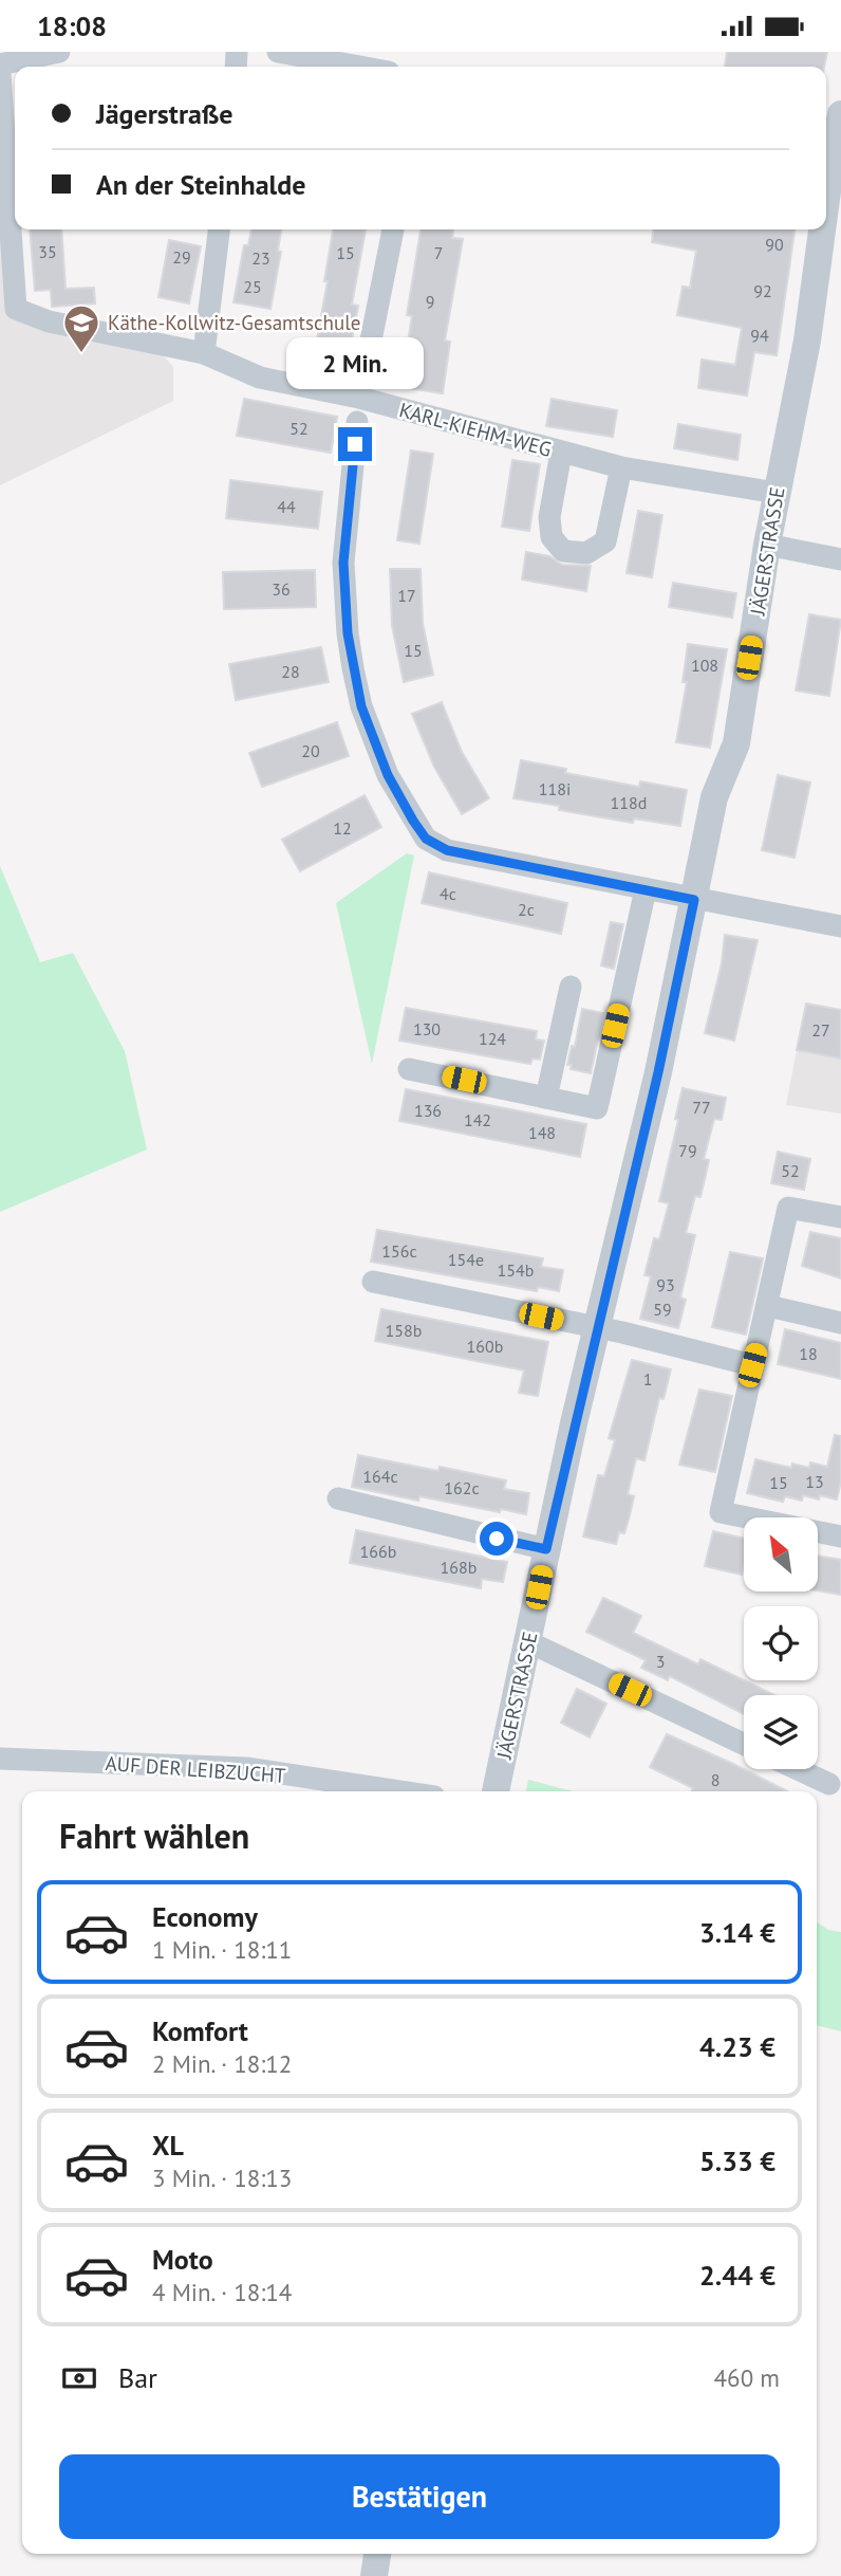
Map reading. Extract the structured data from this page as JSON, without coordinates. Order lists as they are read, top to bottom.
{
  "streets": {
    "street": ["KARL-KIEHM-WEG", "JÄGERSTRASSE", "AUF DER LEIBZUCHT"]
  },
  "crossings": [
    ["KARL-KIEHM-WEG", "JÄGERSTRASSE"]
  ],
  "places": {
    "school or university": ["Käthe-Kollwitz-Gesamtschule"]
  },
  "house_numbers": [
    "90",
    "35",
    "15",
    "7",
    "29",
    "23",
    "25",
    "92",
    "9",
    "94",
    "52",
    "44",
    "36",
    "17",
    "15",
    "108",
    "28",
    "20",
    "118i",
    "118d",
    "12",
    "4c",
    "2c",
    "130",
    "27",
    "124",
    "77",
    "136",
    "142",
    "148",
    "79",
    "52",
    "156c",
    "154e",
    "154b",
    "93",
    "59",
    "158b",
    "160b",
    "18",
    "1",
    "164c",
    "13",
    "15",
    "162c",
    "166b",
    "168b",
    "3",
    "8"
  ],
  "north": "top left",
  "page": {
    "status": "18:08",
    "banner": ["Jägerstraße", "An der Steinhalde"],
    "bubble": "2 Min.",
    "heading": "Fahrt wählen",
    "list": [
      {
        "name": "Economy",
        "note": "1 Min. · 18:11",
        "value": "3.14 €"
      },
      {
        "name": "Komfort",
        "note": "2 Min. · 18:12",
        "value": "4.23 €"
      },
      {
        "name": "XL",
        "note": "3 Min. · 18:13",
        "value": "5.33 €"
      },
      {
        "name": "Moto",
        "note": "4 Min. · 18:14",
        "value": "2.44 €"
      }
    ],
    "pay": ["Bar", "460 m"],
    "buttons": "Bestätigen"
  }
}
